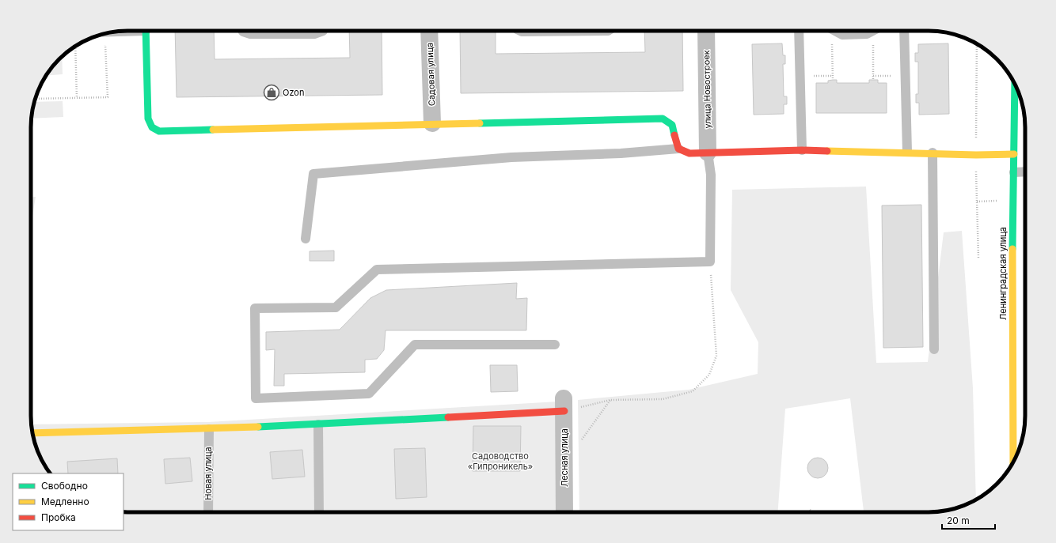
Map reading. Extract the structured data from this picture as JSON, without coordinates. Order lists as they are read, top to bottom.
{
  "streets": {
    "street": [
      "Садовая улица",
      "улица Новостроек",
      "Ленинградская улица",
      "Лесная улица"
    ],
    "lane": ["Новая улица"]
  },
  "parks": ["Садоводство «Гипроникель»"],
  "places": {
    "shop": ["Ozon"]
  },
  "legend": ["Свободно", "Медленно", "Пробка"],
  "scale_bar": "20 m"
}
